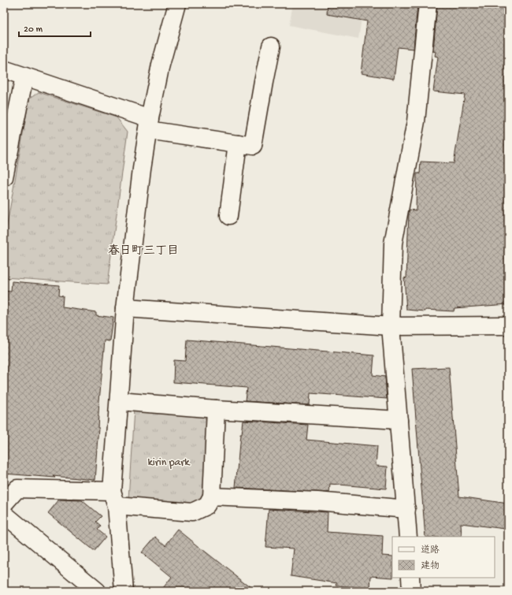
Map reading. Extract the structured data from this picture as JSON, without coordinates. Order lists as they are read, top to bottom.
{
  "districts": ["春日町三丁目"],
  "parks": ["kirin park"],
  "legend": ["道路", "建物"],
  "scale_bar": "20 m"
}
